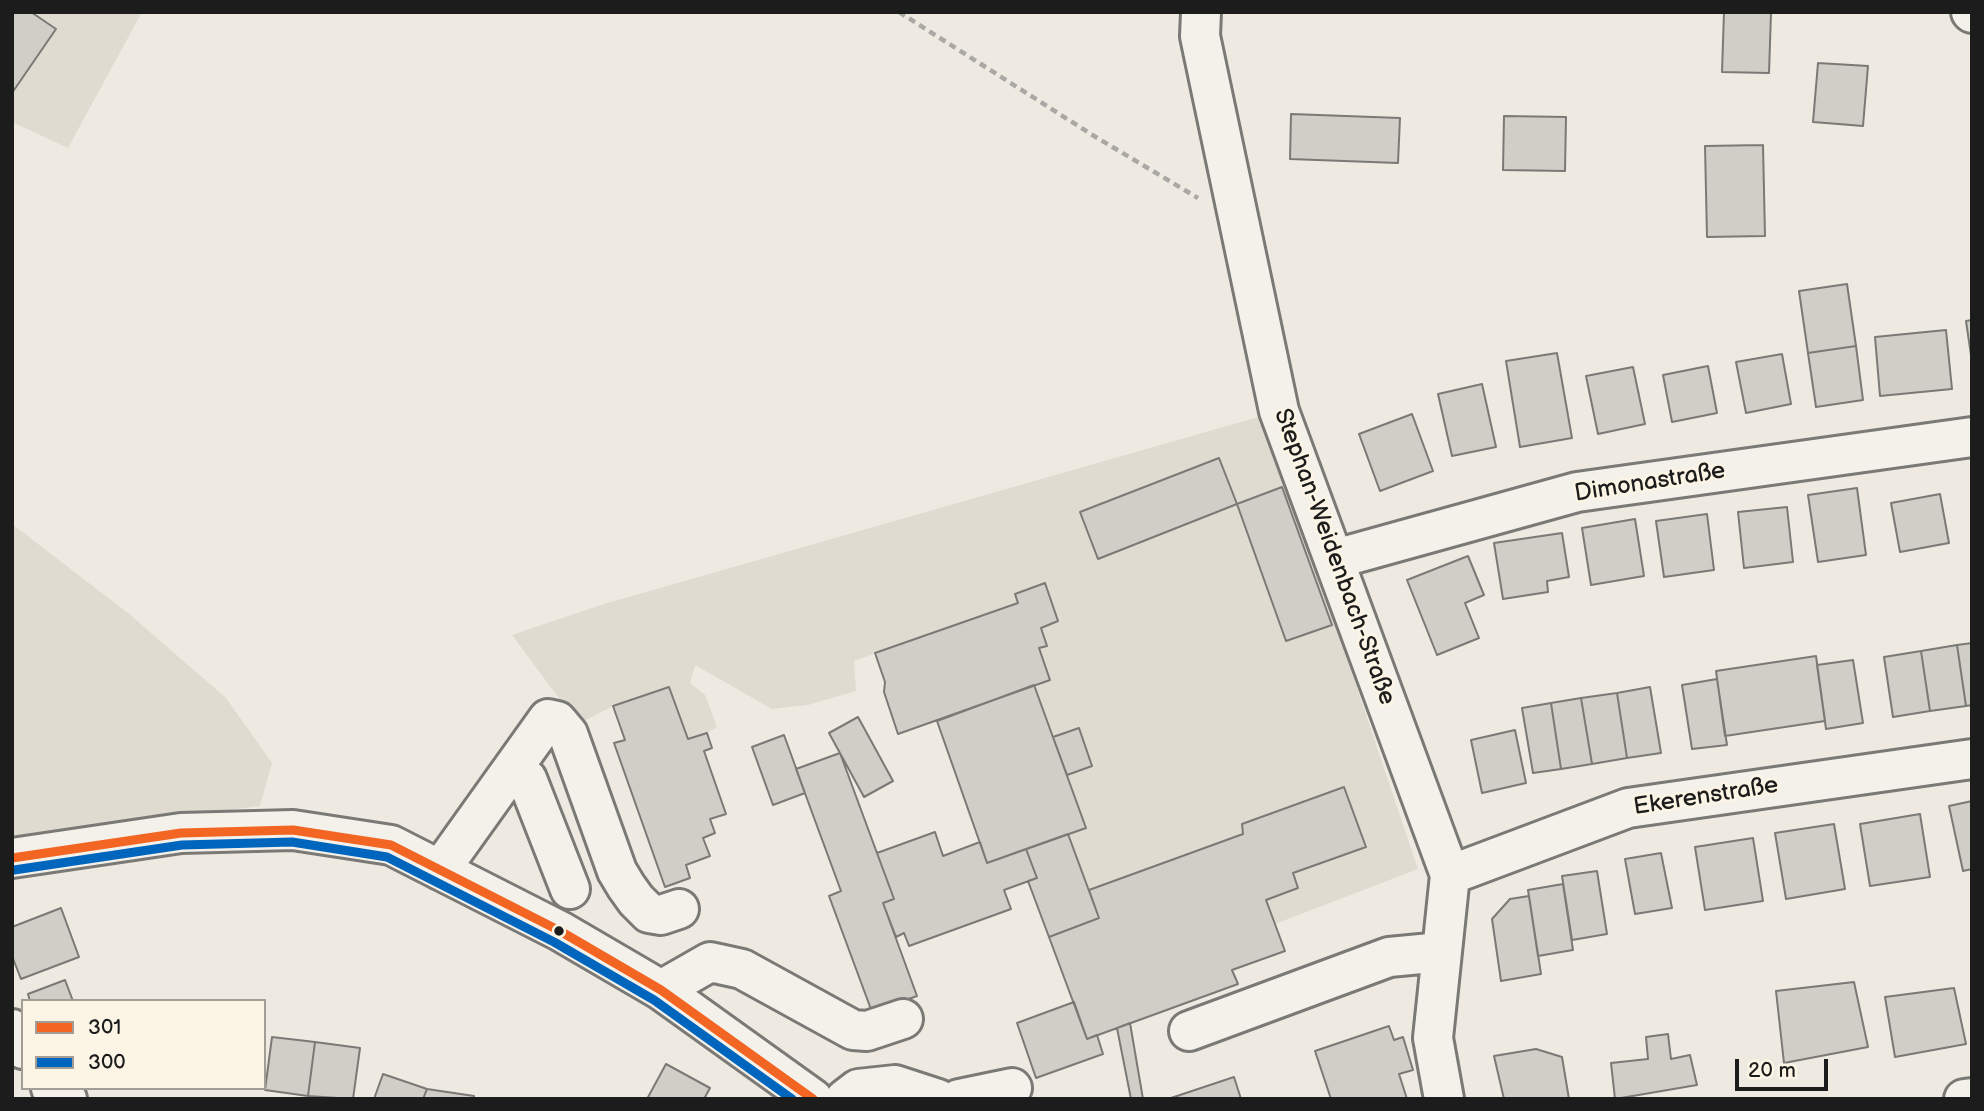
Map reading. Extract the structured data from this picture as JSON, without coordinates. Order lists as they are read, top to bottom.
{
  "streets": {
    "street": ["Dimonastraße", "Stephan-Weidenbach-Straße", "Ekerenstraße"]
  },
  "crossings": [
    ["Dimonastraße", "Stephan-Weidenbach-Straße"],
    ["Stephan-Weidenbach-Straße", "Ekerenstraße"]
  ],
  "lines": ["transit line 301", "transit line 300"],
  "legend": ["301", "300"],
  "scale_bar": "20 m"
}
